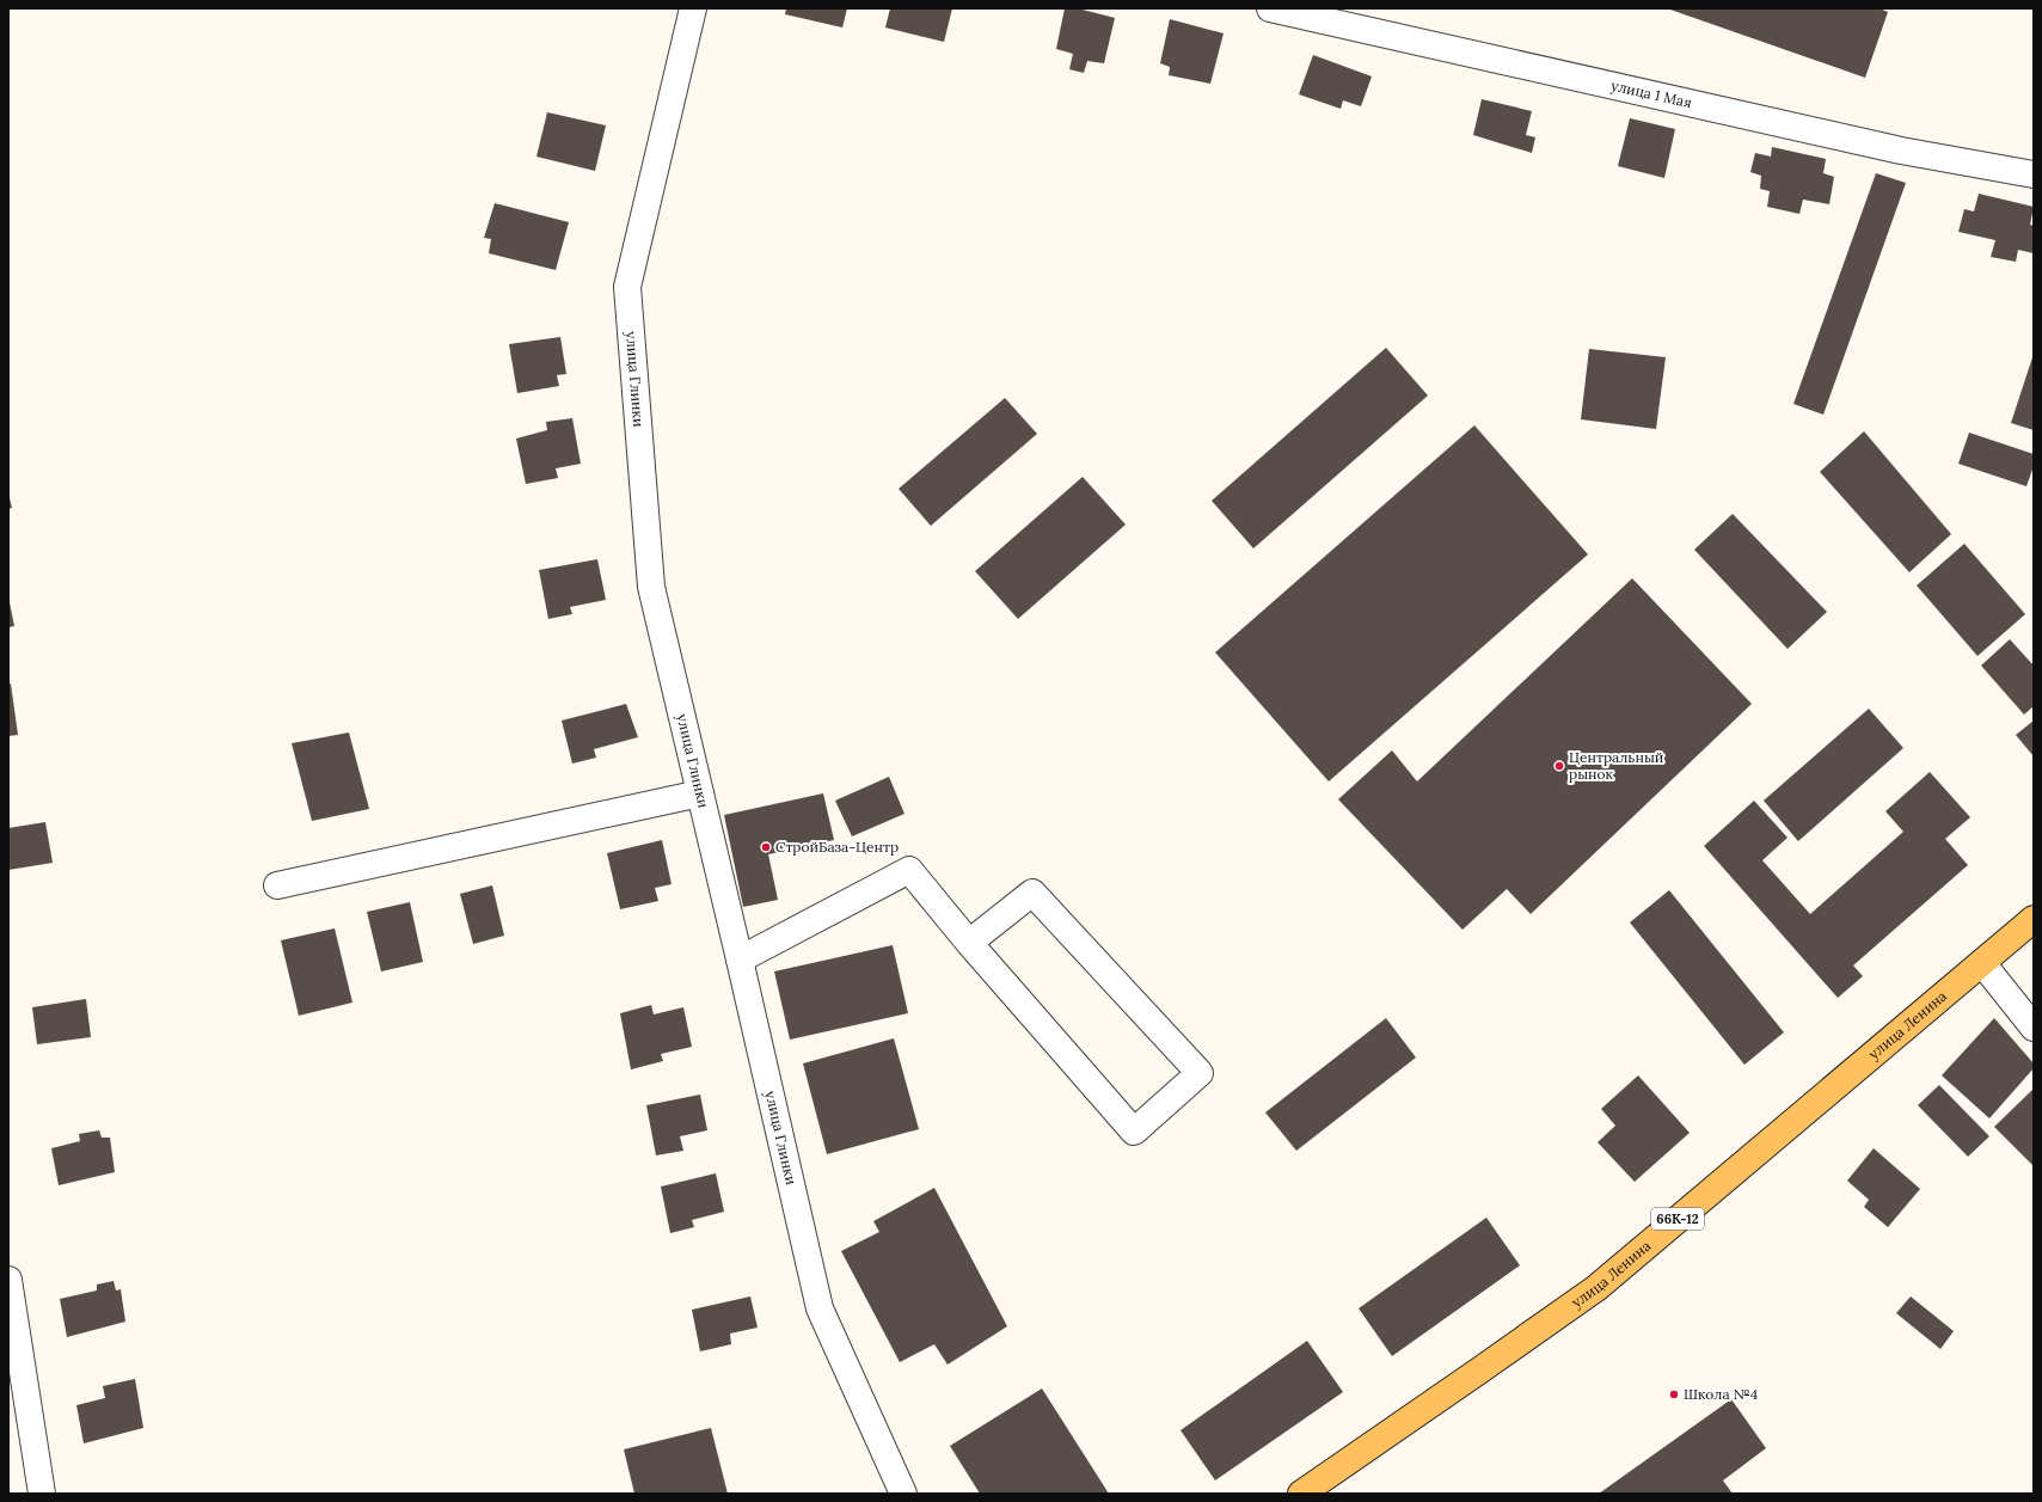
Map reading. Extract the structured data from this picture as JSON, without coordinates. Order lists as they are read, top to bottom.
{
  "streets": {
    "main road": ["улица Ленина", "66К-12"],
    "street": ["улица 1 Мая", "улица Глинки"]
  },
  "places": ["Центральный рынок", "СтройБаза-Центр", "Школа №4"]
}
